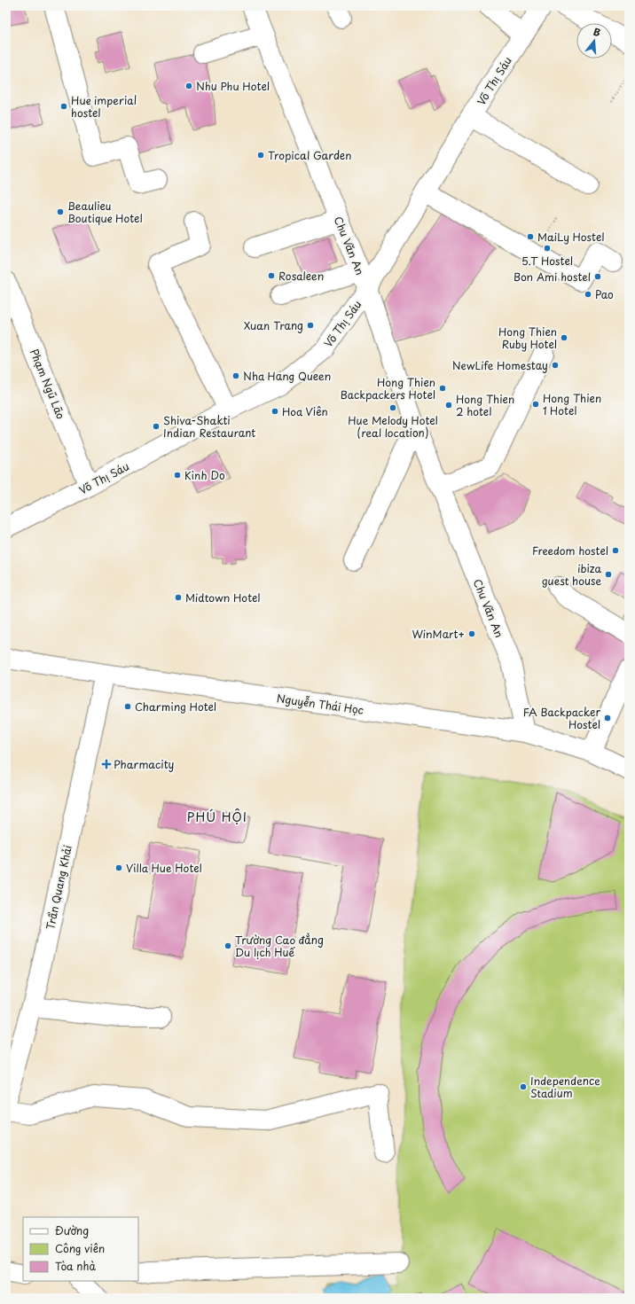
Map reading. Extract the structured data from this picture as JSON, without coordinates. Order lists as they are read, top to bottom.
{
  "streets": {
    "street": [
      "Võ Thị Sáu",
      "Chu Văn An",
      "Phạm Ngũ Lão",
      "Nguyễn Thái Học",
      "Trần Quang Khải"
    ]
  },
  "crossings": [
    ["Võ Thị Sáu", "Chu Văn An"],
    ["Võ Thị Sáu", "Phạm Ngũ Lão"],
    ["Chu Văn An", "Nguyễn Thái Học"],
    ["Nguyễn Thái Học", "Trần Quang Khải"]
  ],
  "districts": ["PHÚ HỘI"],
  "places": {
    "other": [
      "Nhu Phu Hotel",
      "Hue imperial hostel",
      "Tropical Garden",
      "Beaulieu Boutique Hotel",
      "MaiLy Hostel",
      "5.T Hostel",
      "Rosaleen",
      "Bon Ami hostel",
      "Pao",
      "Xuan Trang",
      "Hong Thien Ruby Hotel",
      "NewLife Homestay",
      "Nha Hang Queen",
      "Hong Thien Backpackers Hotel",
      "Hong Thien 1 Hotel",
      "Hong Thien 2 hotel",
      "Hue Melody Hotel (real location)",
      "Hoa Viên",
      "Shiva-Shakti Indian Restaurant",
      "Kinh Do",
      "Freedom hostel",
      "ibiza guest house",
      "Midtown Hotel",
      "WinMart+",
      "Charming Hotel",
      "FA Backpacker Hostel",
      "Villa Hue Hotel",
      "Trường Cao đẳng Du lịch Huế",
      "Independence Stadium"
    ],
    "health": ["Pharmacity"]
  },
  "legend": ["Đường", "Công viên", "Tòa nhà"],
  "north": "top"
}
